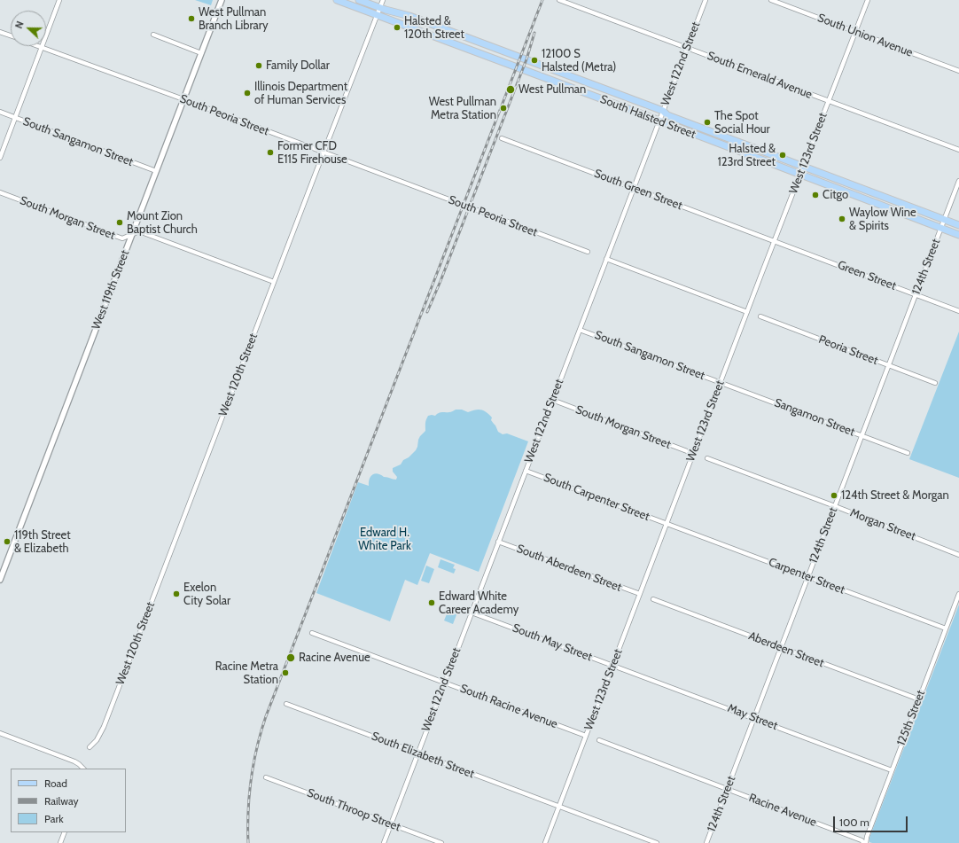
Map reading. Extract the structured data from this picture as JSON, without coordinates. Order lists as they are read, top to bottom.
{
  "streets": {
    "main road": ["South Halsted Street"],
    "street": [
      "South Union Avenue",
      "West 122nd Street",
      "South Emerald Avenue",
      "South Peoria Street",
      "South Sangamon Street",
      "West 123rd Street",
      "South Green Street",
      "South Morgan Street",
      "124th Street",
      "Green Street",
      "West 119th Street",
      "Peoria Street",
      "West 120th Street",
      "Sangamon Street",
      "South Carpenter Street",
      "Morgan Street",
      "South Aberdeen Street",
      "Carpenter Street",
      "South May Street",
      "Aberdeen Street",
      "South Racine Avenue",
      "May Street",
      "125th Street",
      "South Elizabeth Street",
      "South Throop Street",
      "Racine Avenue"
    ]
  },
  "crossings": [
    ["South Union Avenue", "West 123rd Street"],
    ["West 122nd Street", "South Emerald Avenue"],
    ["West 122nd Street", "South Halsted Street"],
    ["West 122nd Street", "South Sangamon Street"],
    ["West 122nd Street", "South Green Street"],
    ["West 122nd Street", "South Morgan Street"],
    ["West 122nd Street", "South Carpenter Street"],
    ["West 122nd Street", "South Aberdeen Street"],
    ["West 122nd Street", "South May Street"],
    ["West 122nd Street", "South Racine Avenue"],
    ["West 122nd Street", "South Elizabeth Street"],
    ["West 122nd Street", "South Throop Street"],
    ["South Emerald Avenue", "West 123rd Street"],
    ["South Peoria Street", "West 119th Street"],
    ["South Peoria Street", "West 120th Street"],
    ["South Halsted Street", "West 123rd Street"],
    ["South Halsted Street", "124th Street"],
    ["South Halsted Street", "West 120th Street"],
    ["South Sangamon Street", "West 123rd Street"],
    ["South Sangamon Street", "West 119th Street"],
    ["South Sangamon Street", "Sangamon Street"],
    ["West 123rd Street", "South Green Street"],
    ["West 123rd Street", "South Morgan Street"],
    ["West 123rd Street", "Green Street"],
    ["West 123rd Street", "Sangamon Street"],
    ["West 123rd Street", "South Carpenter Street"],
    ["West 123rd Street", "South Aberdeen Street"],
    ["West 123rd Street", "Carpenter Street"],
    ["West 123rd Street", "South May Street"],
    ["West 123rd Street", "South Racine Avenue"],
    ["West 123rd Street", "May Street"],
    ["West 123rd Street", "South Elizabeth Street"],
    ["South Green Street", "Green Street"],
    ["South Morgan Street", "West 119th Street"],
    ["South Morgan Street", "West 120th Street"],
    ["124th Street", "Green Street"],
    ["124th Street", "Peoria Street"],
    ["124th Street", "Sangamon Street"],
    ["124th Street", "Morgan Street"],
    ["124th Street", "Carpenter Street"],
    ["124th Street", "Aberdeen Street"],
    ["124th Street", "May Street"],
    ["124th Street", "Racine Avenue"],
    ["South Carpenter Street", "Carpenter Street"],
    ["Carpenter Street", "125th Street"],
    ["South May Street", "May Street"],
    ["Aberdeen Street", "125th Street"],
    ["May Street", "125th Street"],
    ["125th Street", "Racine Avenue"]
  ],
  "parks": ["Edward H. White Park"],
  "places": [
    "West Pullman Branch Library",
    "Halsted & 120th Street",
    "12100 S Halsted (Metra)",
    "Family Dollar",
    "West Pullman",
    "Illinois Department of Human Services",
    "West Pullman Metra Station",
    "The Spot Social Hour",
    "Former CFD E115 Firehouse",
    "Halsted & 123rd Street",
    "Citgo",
    "Waylow Wine & Spirits",
    "Mount Zion Baptist Church",
    "124th Street & Morgan",
    "119th Street & Elizabeth",
    "Exelon City Solar",
    "Edward White Career Academy",
    "Racine Avenue",
    "Racine Metra Station"
  ],
  "legend": ["Road", "Railway", "Park"],
  "scale_bar": "100 m",
  "north": "left"
}
